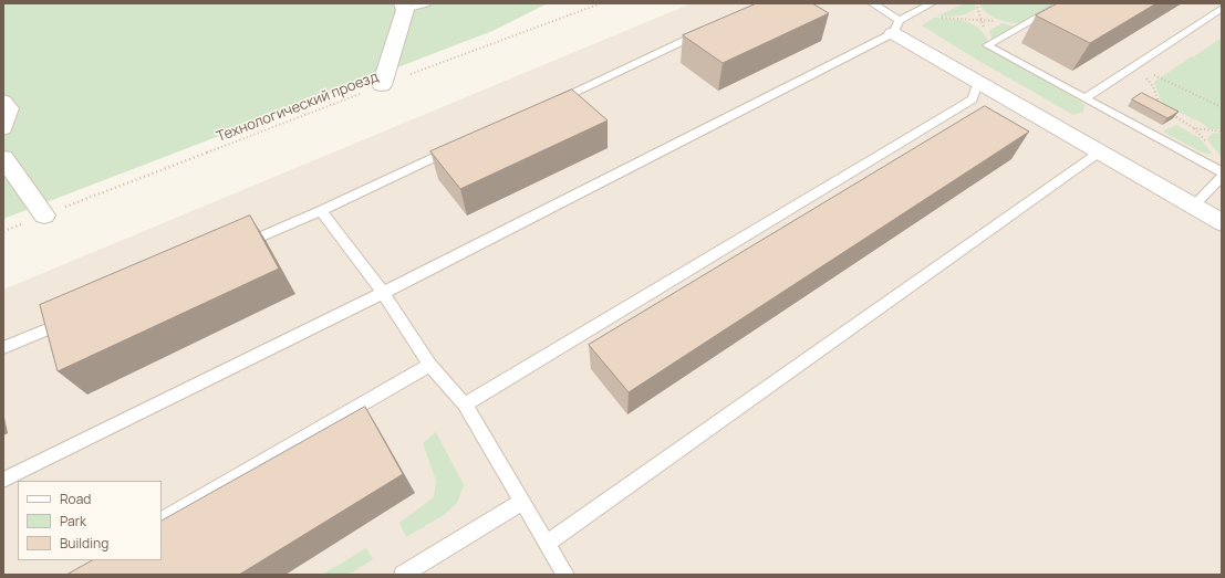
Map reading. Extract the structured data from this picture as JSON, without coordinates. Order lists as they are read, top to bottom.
{
  "streets": {
    "path": ["Технологический проезд"]
  },
  "legend": ["Road", "Park", "Building"]
}
